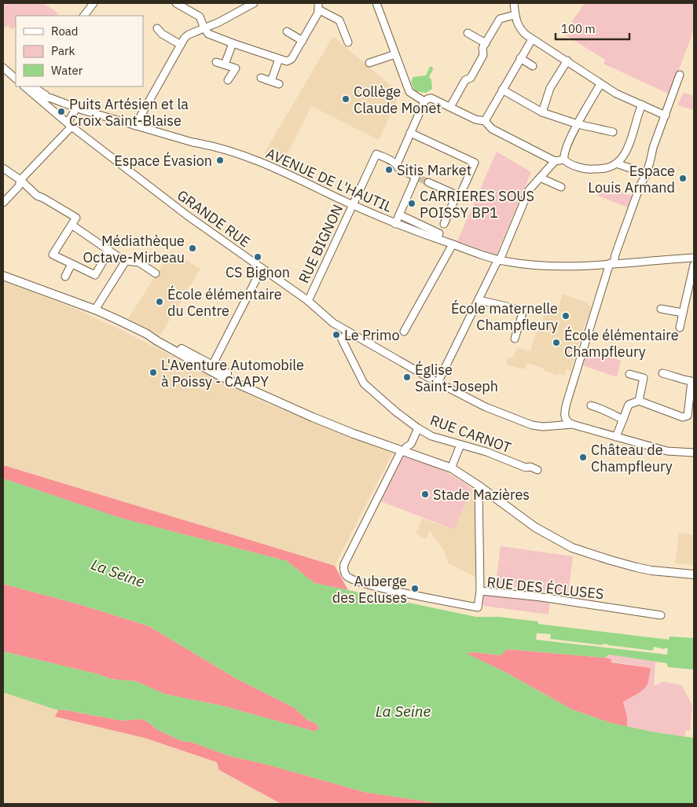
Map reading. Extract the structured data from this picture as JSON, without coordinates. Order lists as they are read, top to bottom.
{
  "streets": {
    "street": [
      "AVENUE DE L'HAUTIL",
      "GRANDE RUE",
      "RUE BIGNON",
      "RUE CARNOT",
      "RUE DES ÉCLUSES"
    ]
  },
  "crossings": [
    ["AVENUE DE L'HAUTIL", "RUE BIGNON"],
    ["GRANDE RUE", "RUE BIGNON"],
    ["GRANDE RUE", "RUE CARNOT"],
    ["RUE CARNOT", "RUE DES ÉCLUSES"]
  ],
  "water": ["La Seine"],
  "places": [
    "Collège Claude Monet",
    "Puits Artésien et la Croix Saint-Blaise",
    "Espace Évasion",
    "Sitis Market",
    "Espace Louis Armand",
    "CARRIERES SOUS POISSY BP1",
    "Médiathèque Octave-Mirbeau",
    "CS Bignon",
    "École élémentaire du Centre",
    "École maternelle Champfleury",
    "Le Primo",
    "École élémentaire Champfleury",
    "L'Aventure Automobile à Poissy - CAAPY",
    "Église Saint-Joseph",
    "Château de Champfleury",
    "Stade Mazières",
    "Auberge des Ecluses"
  ],
  "legend": ["Road", "Park", "Water"],
  "scale_bar": "100 m"
}
